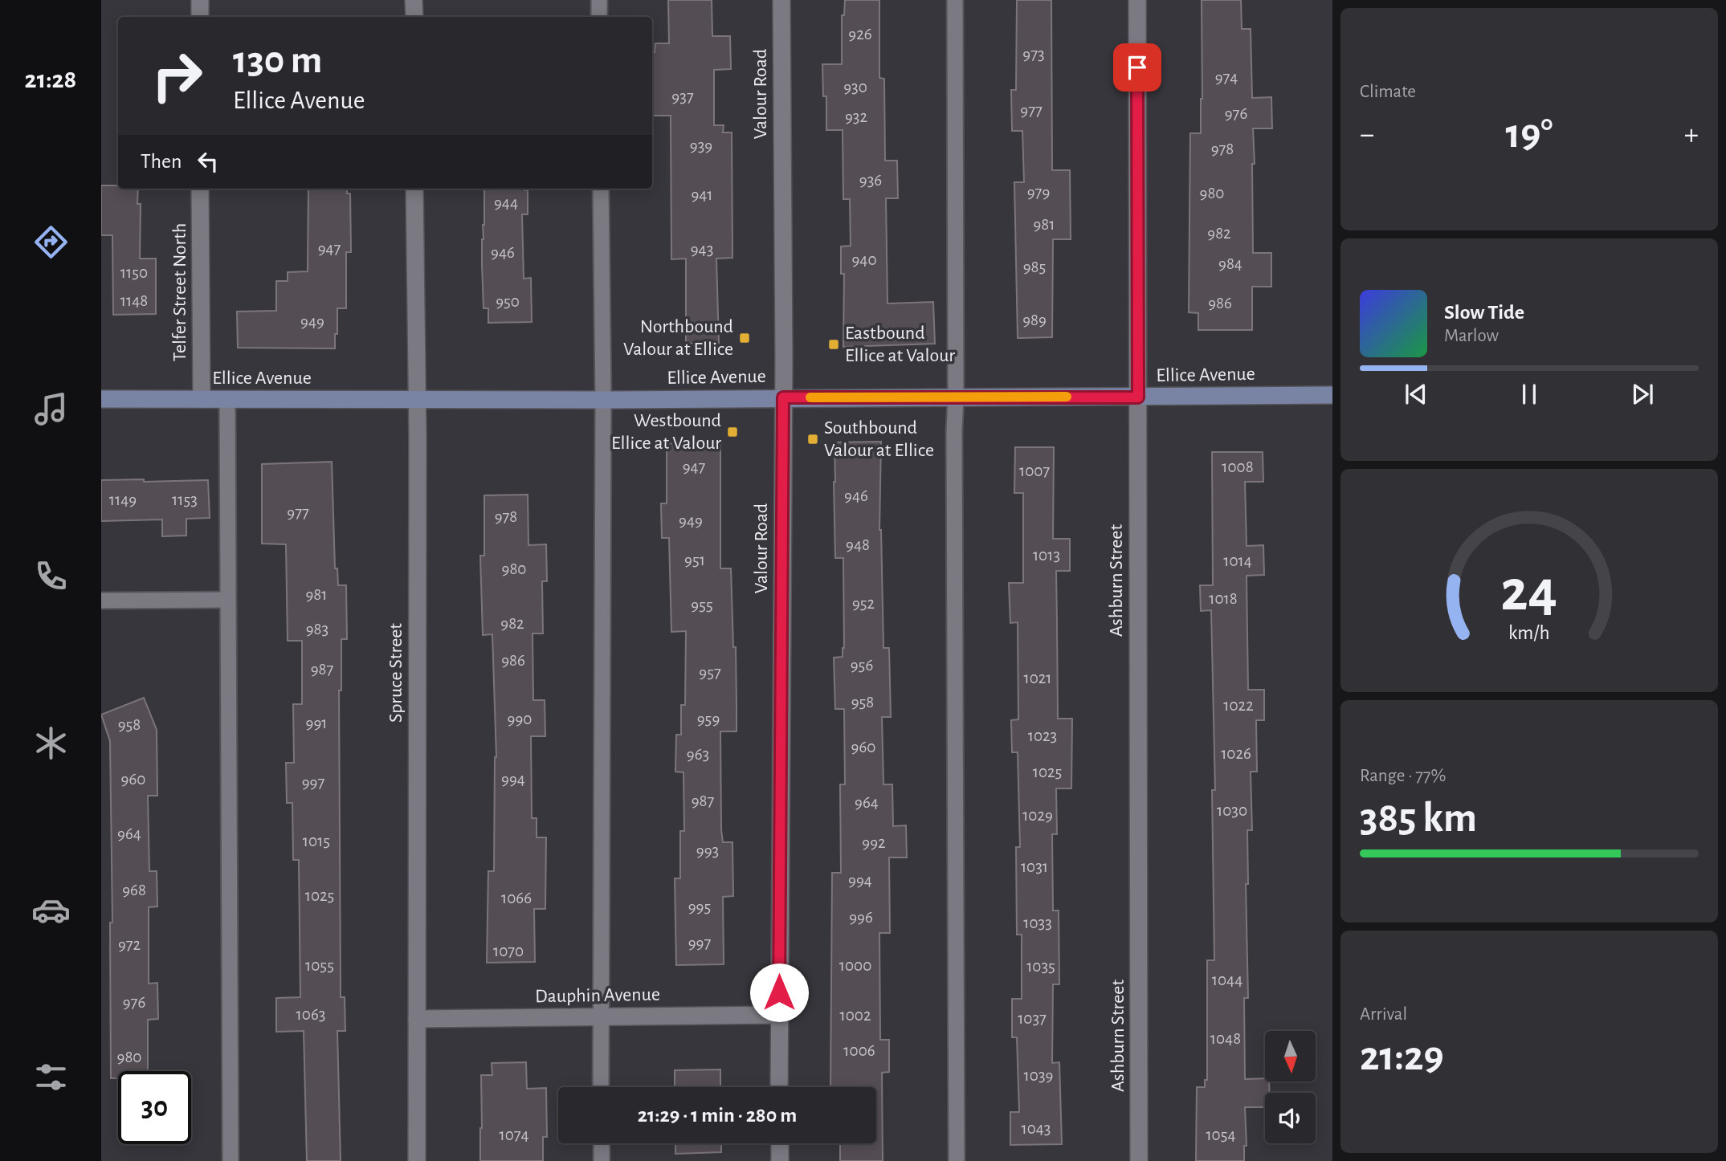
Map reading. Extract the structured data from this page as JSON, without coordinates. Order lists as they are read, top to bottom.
{
  "streets": {
    "main road": ["Ellice Avenue"],
    "street": [
      "Valour Road",
      "Telfer Street North",
      "Ashburn Street",
      "Spruce Street",
      "Dauphin Avenue"
    ]
  },
  "crossings": [
    ["Valour Road", "Ellice Avenue"],
    ["Valour Road", "Dauphin Avenue"],
    ["Telfer Street North", "Ellice Avenue"],
    ["Ellice Avenue", "Ashburn Street"],
    ["Ellice Avenue", "Spruce Street"],
    ["Spruce Street", "Dauphin Avenue"]
  ],
  "places": {
    "transit": [
      "Northbound Valour at Ellice",
      "Eastbound Ellice at Valour",
      "Westbound Ellice at Valour",
      "Southbound Valour at Ellice"
    ]
  },
  "house_numbers": [
    "926",
    "973",
    "974",
    "930",
    "937",
    "977",
    "976",
    "932",
    "939",
    "978",
    "936",
    "979",
    "980",
    "941",
    "944",
    "981",
    "982",
    "947",
    "943",
    "946",
    "940",
    "984",
    "985",
    "1150",
    "1148",
    "950",
    "986",
    "989",
    "949",
    "947",
    "1008",
    "1007",
    "946",
    "1149",
    "1153",
    "977",
    "978",
    "949",
    "948",
    "1013",
    "951",
    "1014",
    "980",
    "981",
    "1018",
    "952",
    "955",
    "982",
    "983",
    "986",
    "956",
    "987",
    "957",
    "1021",
    "958",
    "1022",
    "990",
    "959",
    "991",
    "958",
    "1023",
    "960",
    "1026",
    "963",
    "1025",
    "960",
    "994",
    "997",
    "987",
    "964",
    "1030",
    "1029",
    "964",
    "1015",
    "992",
    "993",
    "1031",
    "994",
    "968",
    "1025",
    "1066",
    "995",
    "996",
    "1033",
    "997",
    "972",
    "1070",
    "1055",
    "1000",
    "1035",
    "1044",
    "976",
    "1063",
    "1002",
    "1037",
    "1048",
    "1006",
    "980",
    "1039",
    "1043",
    "1074",
    "1054"
  ],
  "north": "bottom",
  "page": {
    "tabs": "21:28",
    "tile": [
      "Climate",
      ["Range · 77%", "385 km"],
      ["Arrival", "21:29"]
    ],
    "turn": ["130 m", "Ellice Avenue"],
    "heat": ["−", "19°", "+"],
    "then": "Then",
    "song": ["Slow Tide", "Marlow"],
    "limit": "30",
    "trip": "21:29 · 1 min · 280 m",
    "gauge": ["24", "km/h"]
  }
}
